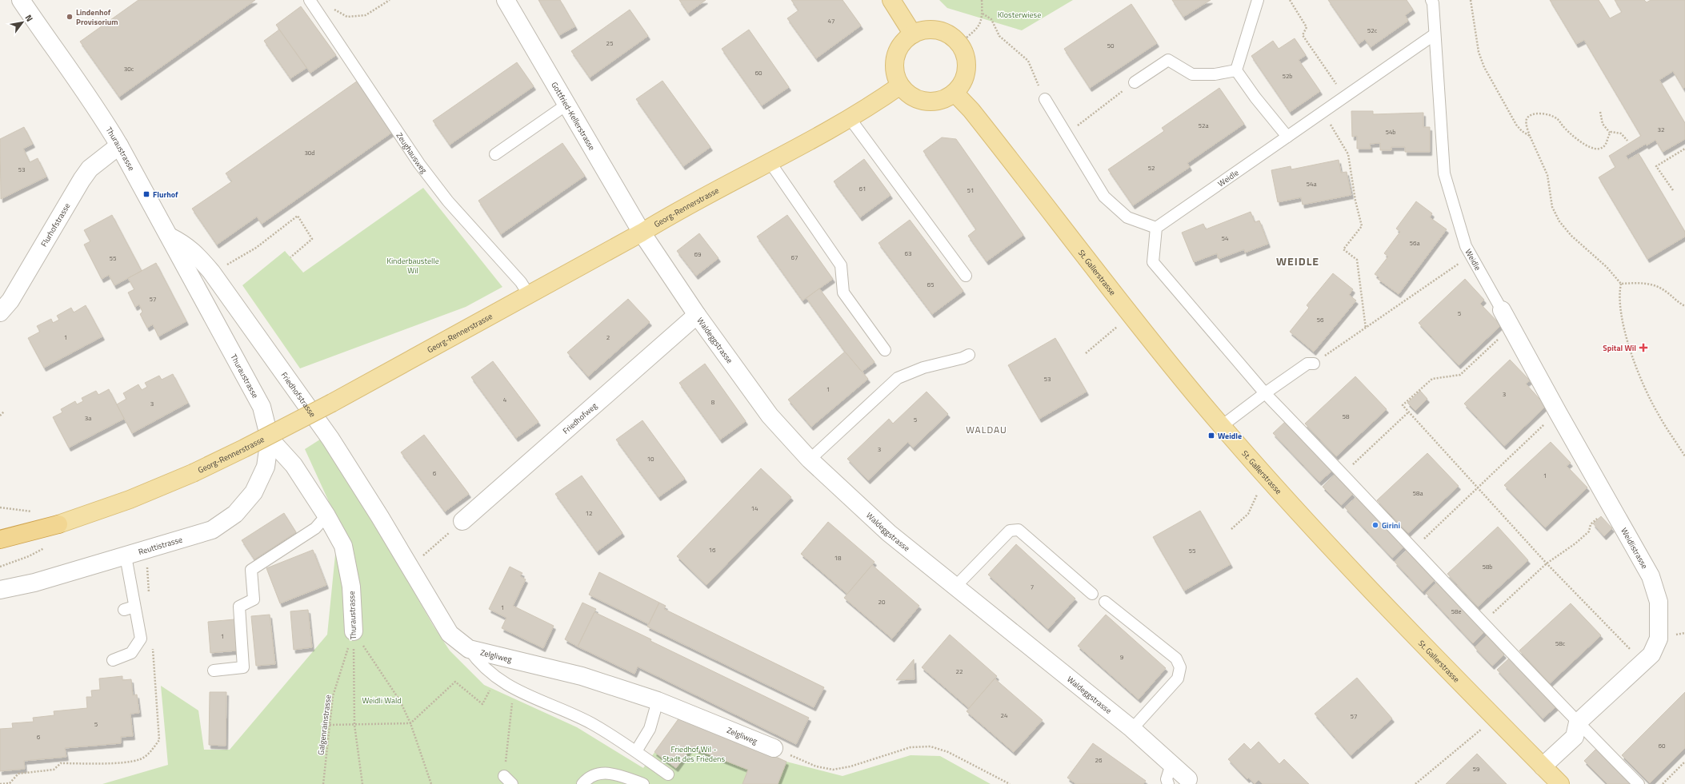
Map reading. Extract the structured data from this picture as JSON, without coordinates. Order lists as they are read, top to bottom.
{
  "streets": {
    "highway": ["Georg-Rennerstrasse"],
    "main road": ["St. Gallerstrasse"],
    "street": [
      "Gottfried-Kellerstrasse",
      "Thuraustrasse",
      "Flurhofstrasse",
      "Waldeggstrasse",
      "Friedhofstrasse",
      "Friedhofweg",
      "Reuttistrasse",
      "Weidlistrasse",
      "Zelgliweg"
    ],
    "lane": ["Zeughausweg", "Weidle"],
    "path": ["Galgenrainstrasse"]
  },
  "crossings": [
    ["Gottfried-Kellerstrasse", "Georg-Rennerstrasse"],
    ["Gottfried-Kellerstrasse", "Waldeggstrasse"],
    ["Thuraustrasse", "Flurhofstrasse"],
    ["Thuraustrasse", "Friedhofstrasse"],
    ["Thuraustrasse", "Reuttistrasse"],
    ["Thuraustrasse", "Galgenrainstrasse"],
    ["Zeughausweg", "Georg-Rennerstrasse"],
    ["Weidle", "Weidlistrasse"],
    ["Georg-Rennerstrasse", "St. Gallerstrasse"],
    ["Georg-Rennerstrasse", "Waldeggstrasse"],
    ["Waldeggstrasse", "Friedhofweg"],
    ["Friedhofstrasse", "Zelgliweg"]
  ],
  "districts": ["WEIDLE", "WALDAU"],
  "parks": [
    "Klosterwiese",
    "Kinderbaustelle Wil",
    "Weidli Wald",
    "Friedhof Wil - Stadt des Friedens"
  ],
  "places": {
    "other": ["Lindenhof Provisorium", "Girini"],
    "transit": ["Flurhof", "Weidle"],
    "health": ["Spital Wil"]
  },
  "house_numbers": [
    "47",
    "52c",
    "25",
    "50",
    "30c",
    "60",
    "52b",
    "52a",
    "32",
    "54b",
    "30d",
    "52",
    "53",
    "54a",
    "61",
    "51",
    "54",
    "56a",
    "63",
    "69",
    "67",
    "55",
    "65",
    "57",
    "5",
    "56",
    "1",
    "2",
    "53",
    "1",
    "3",
    "4",
    "8",
    "3",
    "58",
    "3a",
    "5",
    "3",
    "10",
    "6",
    "1",
    "58a",
    "14",
    "12",
    "16",
    "55",
    "18",
    "58b",
    "7",
    "20",
    "1",
    "58e",
    "1",
    "58c",
    "9",
    "22",
    "24",
    "57",
    "5",
    "6",
    "60",
    "26",
    "59"
  ],
  "north": "top right"
}
